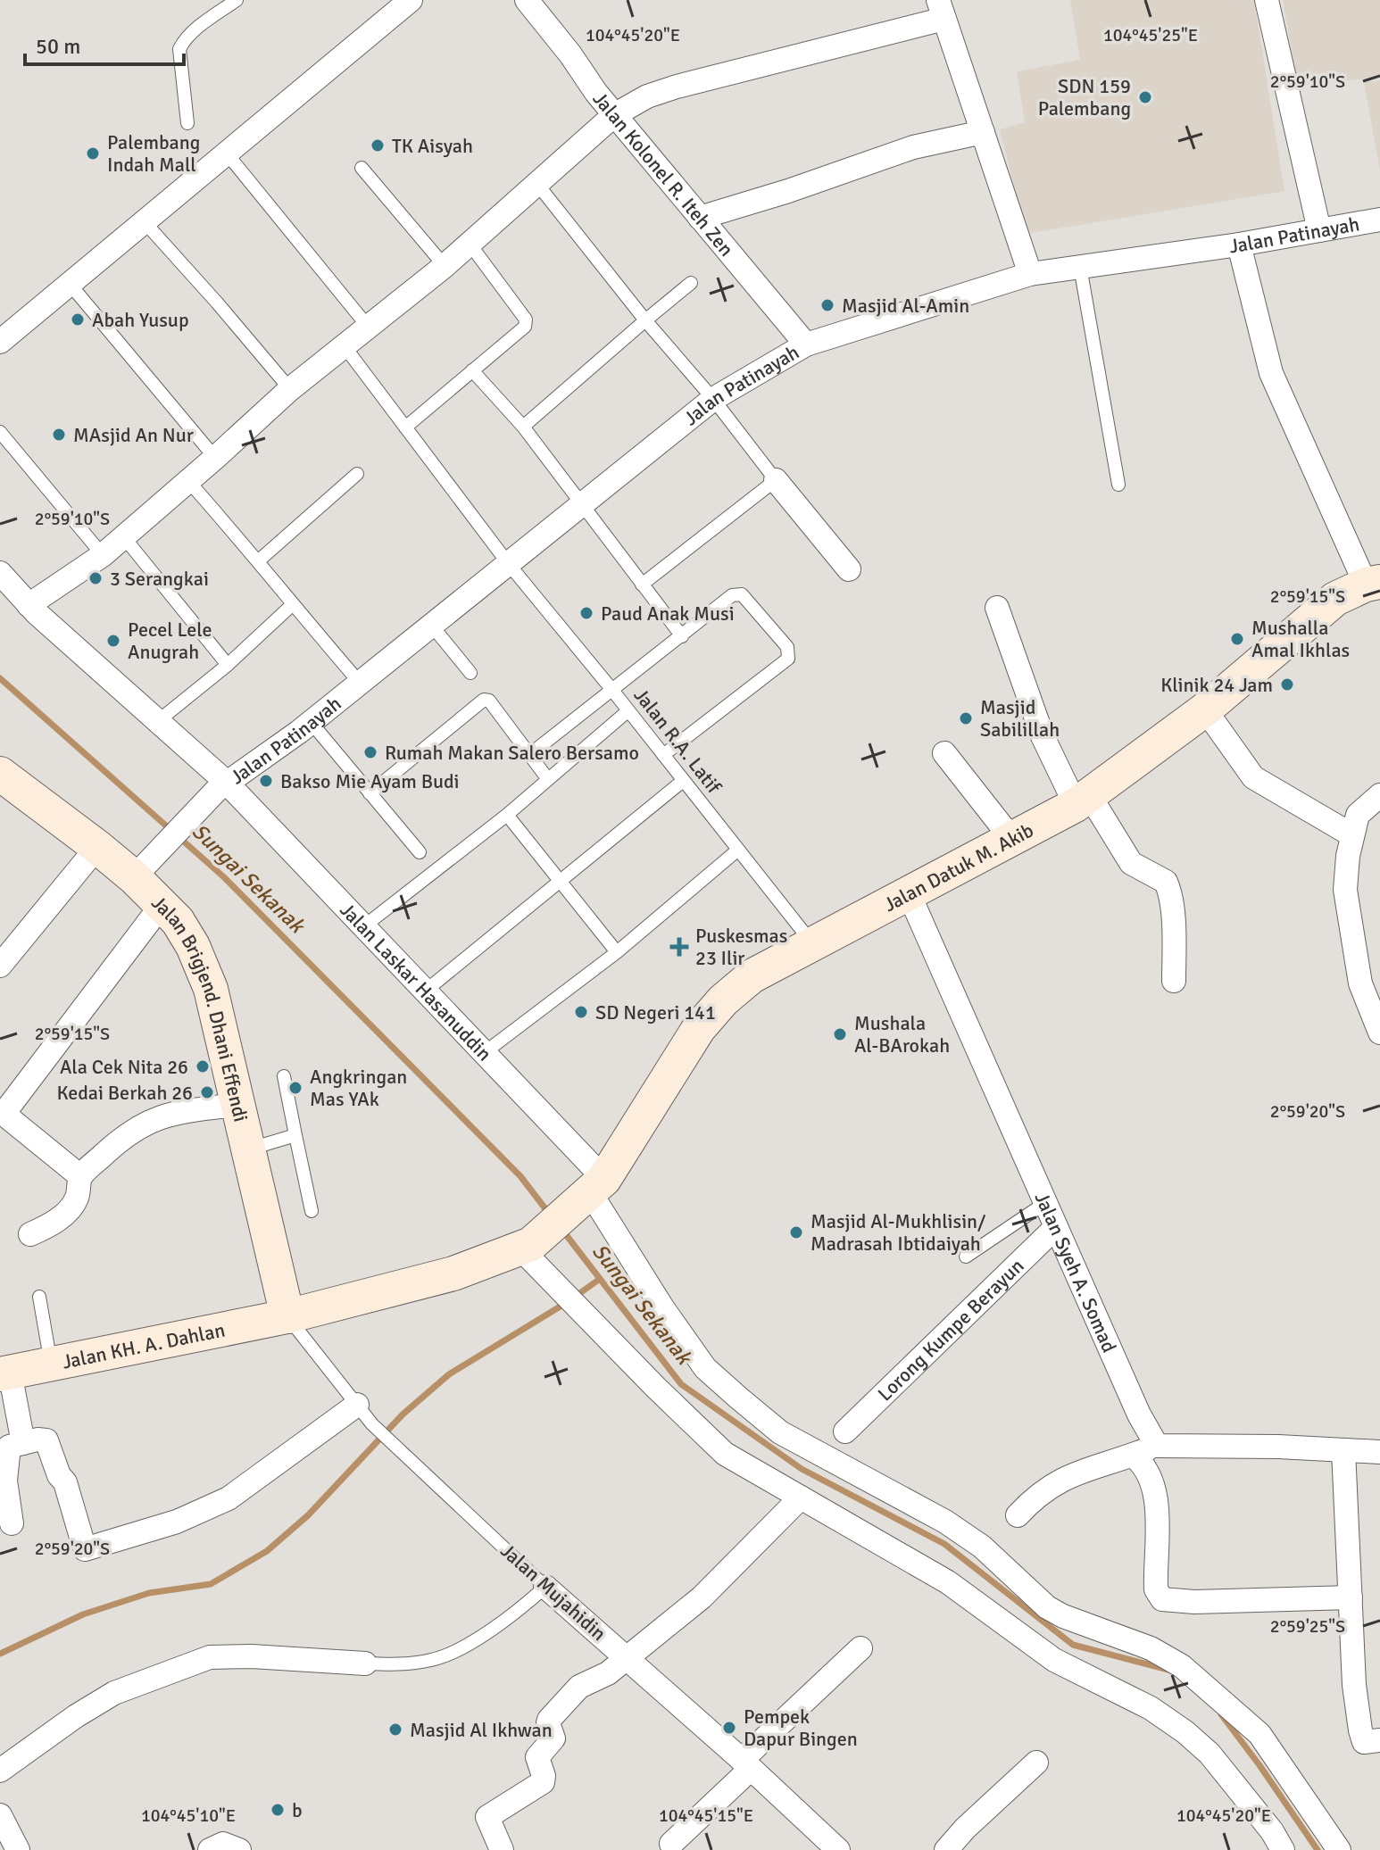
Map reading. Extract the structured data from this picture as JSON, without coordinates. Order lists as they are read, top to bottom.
{
  "streets": {
    "street": [
      "Jalan Kolonel R. Iteh Zen",
      "Jalan Patinayah",
      "Jalan Datuk M. Akib",
      "Jalan Laskar Hasanuddin",
      "Jalan Brigjend. Dhani Effendi",
      "Jalan Syeh A. Somad",
      "Lorong Kumpe Berayun",
      "Jalan KH. A. Dahlan",
      "Jalan Mujahidin"
    ],
    "lane": ["Jalan R.A. Latif"]
  },
  "crossings": [
    ["Jalan Kolonel R. Iteh Zen", "Jalan Patinayah"],
    ["Jalan Patinayah", "Jalan R.A. Latif"],
    ["Jalan Patinayah", "Jalan Laskar Hasanuddin"],
    ["Jalan Patinayah", "Jalan Brigjend. Dhani Effendi"],
    ["Jalan R.A. Latif", "Jalan Datuk M. Akib"],
    ["Jalan Datuk M. Akib", "Jalan Laskar Hasanuddin"],
    ["Jalan Datuk M. Akib", "Jalan Syeh A. Somad"],
    ["Jalan Datuk M. Akib", "Jalan KH. A. Dahlan"],
    ["Jalan Brigjend. Dhani Effendi", "Jalan KH. A. Dahlan"],
    ["Jalan Brigjend. Dhani Effendi", "Jalan Mujahidin"],
    ["Jalan Syeh A. Somad", "Lorong Kumpe Berayun"],
    ["Jalan KH. A. Dahlan", "Jalan Mujahidin"]
  ],
  "water": ["Sungai Sekanak"],
  "places": {
    "other": [
      "SDN 159 Palembang",
      "TK Aisyah",
      "Palembang Indah Mall",
      "Masjid Al-Amin",
      "Abah Yusup",
      "MAsjid An Nur",
      "3 Serangkai",
      "Paud Anak Musi",
      "Mushalla Amal Ikhlas",
      "Pecel Lele Anugrah",
      "Klinik 24 Jam",
      "Masjid Sabilillah",
      "Rumah Makan Salero Bersamo",
      "Bakso Mie Ayam Budi",
      "SD Negeri 141",
      "Mushala Al-BArokah",
      "Ala Cek Nita 26",
      "Angkringan Mas YAk",
      "Kedai Berkah 26",
      "Masjid Al-Mukhlisin/ Madrasah Ibtidaiyah",
      "Pempek Dapur Bingen",
      "Masjid Al Ikhwan",
      "b"
    ],
    "health": ["Puskesmas 23 Ilir"]
  },
  "scale_bar": "50 m",
  "coordinates": [
    "104°45'20\"E",
    "104°45'25\"E",
    "2°59'10\"S",
    "2°59'15\"S",
    "2°59'20\"S",
    "2°59'25\"S",
    "104°45'10\"E",
    "104°45'15\"E"
  ]
}
